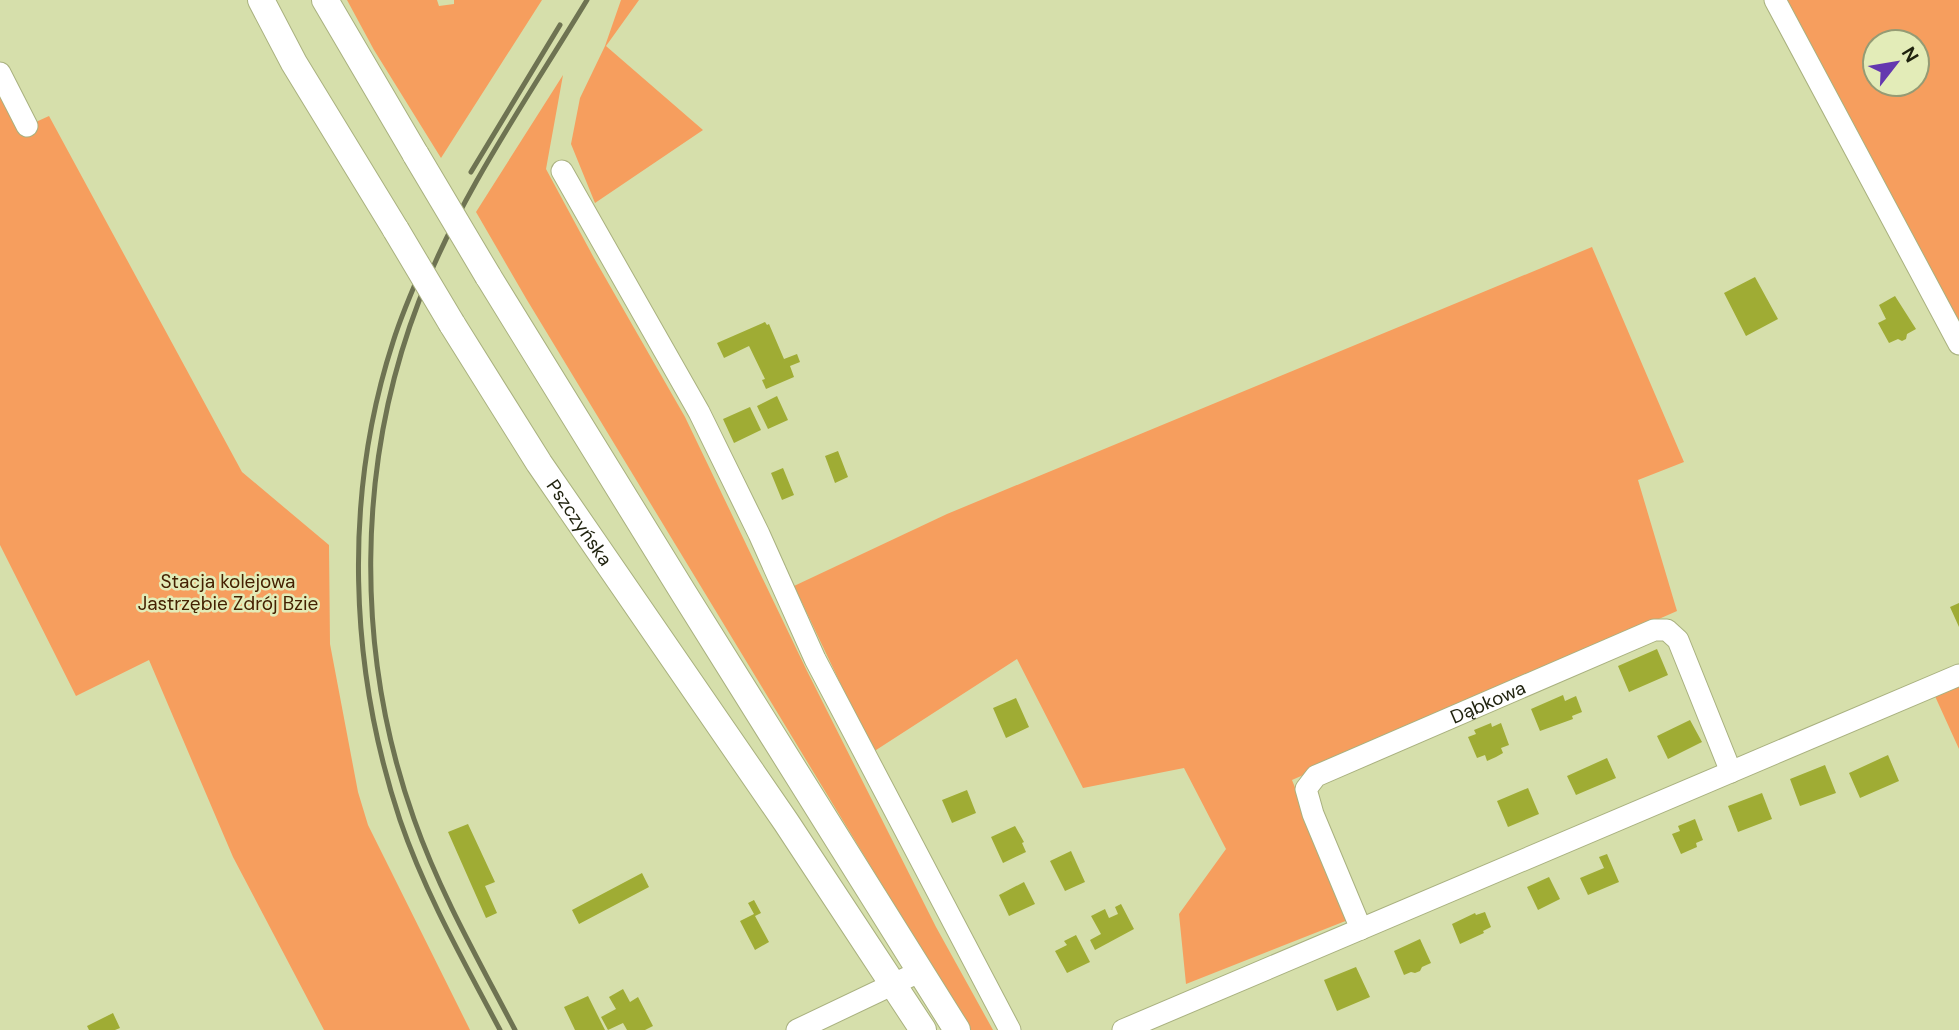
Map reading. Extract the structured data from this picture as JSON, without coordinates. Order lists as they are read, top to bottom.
{
  "streets": {
    "main road": ["Pszczyńska"],
    "street": ["Dąbkowa"]
  },
  "parks": ["Stacja kolejowa Jastrzębie Zdrój Bzie"],
  "north": "top right"
}
